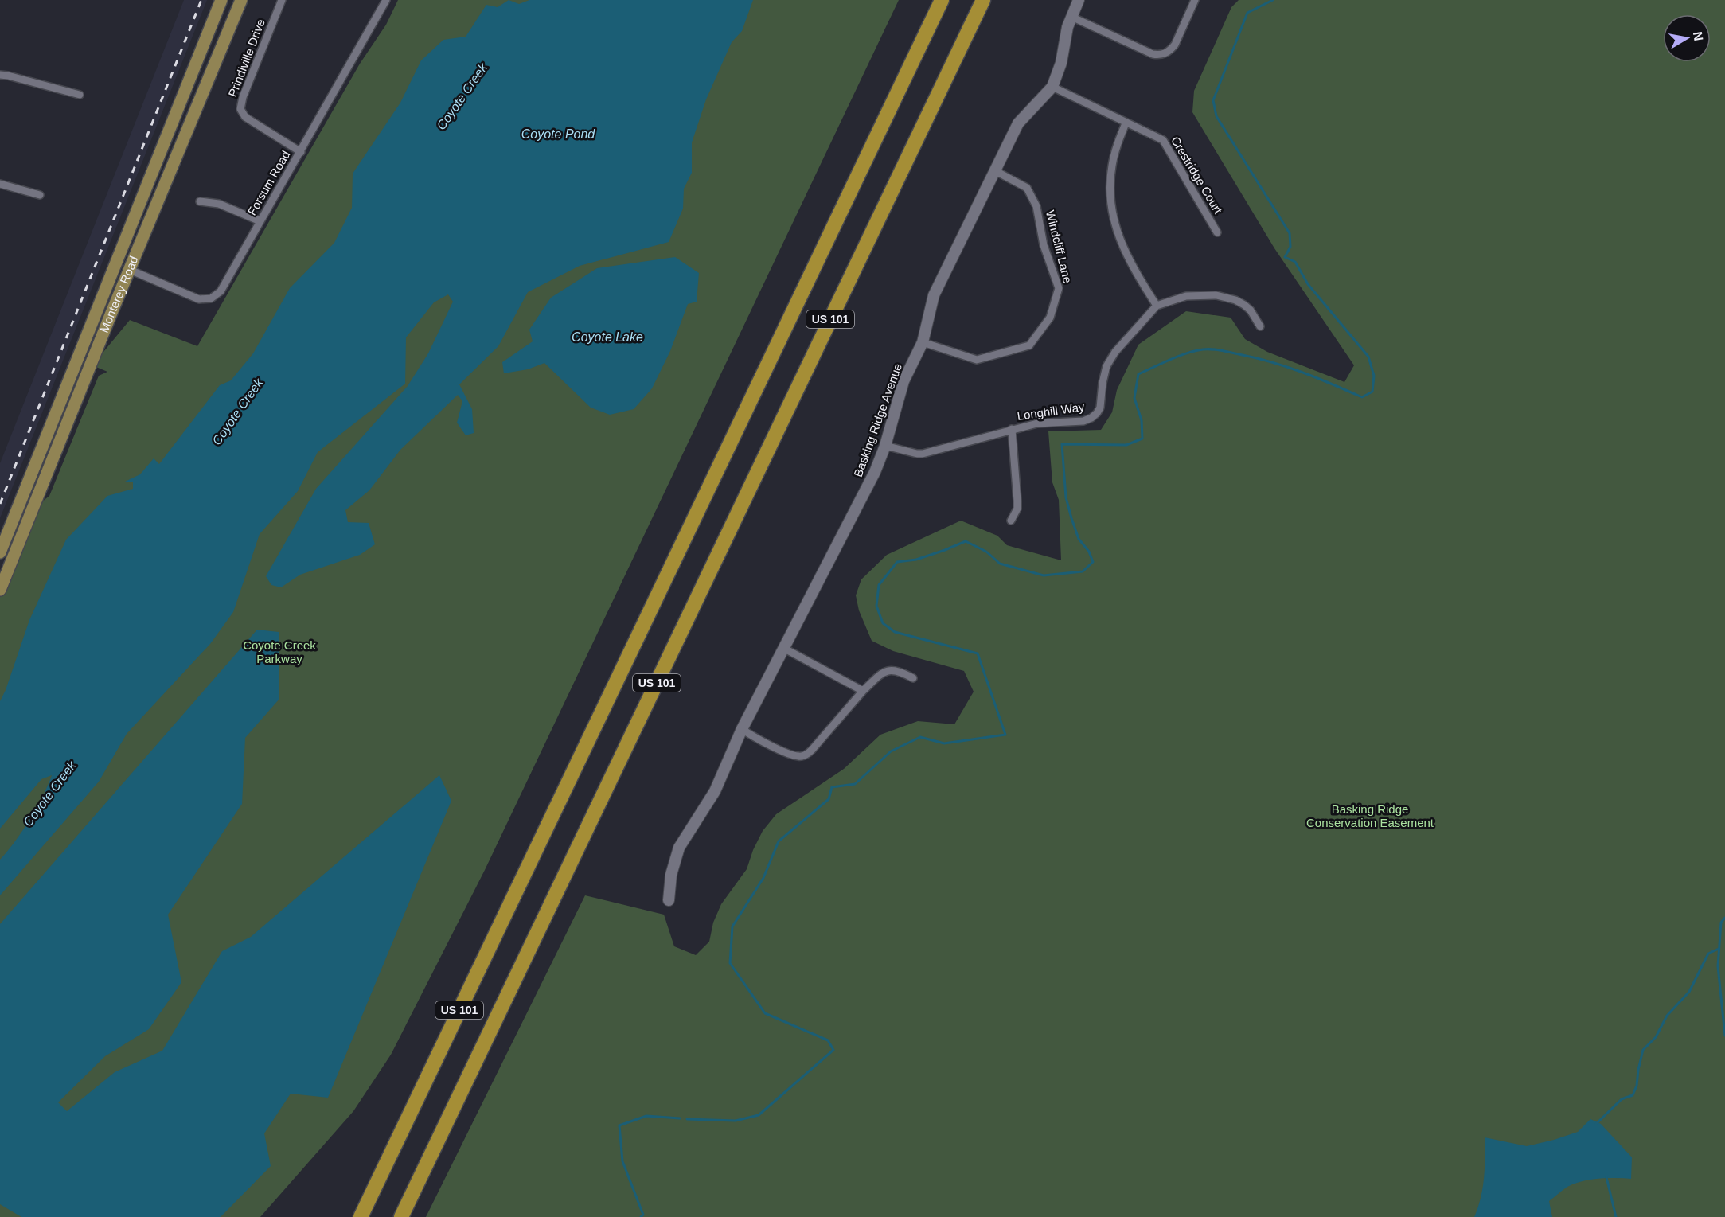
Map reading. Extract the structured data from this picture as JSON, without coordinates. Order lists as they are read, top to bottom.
{
  "streets": {
    "highway": ["US 101"],
    "main road": ["Monterey Road"],
    "street": [
      "Prindiville Drive",
      "Crestridge Court",
      "Forsum Road",
      "Windcliff Lane",
      "Longhill Way",
      "Basking Ridge Avenue"
    ]
  },
  "crossings": [
    ["Prindiville Drive", "Forsum Road"],
    ["Crestridge Court", "Basking Ridge Avenue"],
    ["Forsum Road", "Monterey Road"],
    ["Windcliff Lane", "Basking Ridge Avenue"],
    ["Longhill Way", "Basking Ridge Avenue"]
  ],
  "water": ["Coyote Creek", "Coyote Pond", "Coyote Lake"],
  "parks": ["Coyote Creek Parkway", "Basking Ridge Conservation Easement"],
  "north": "right"
}
